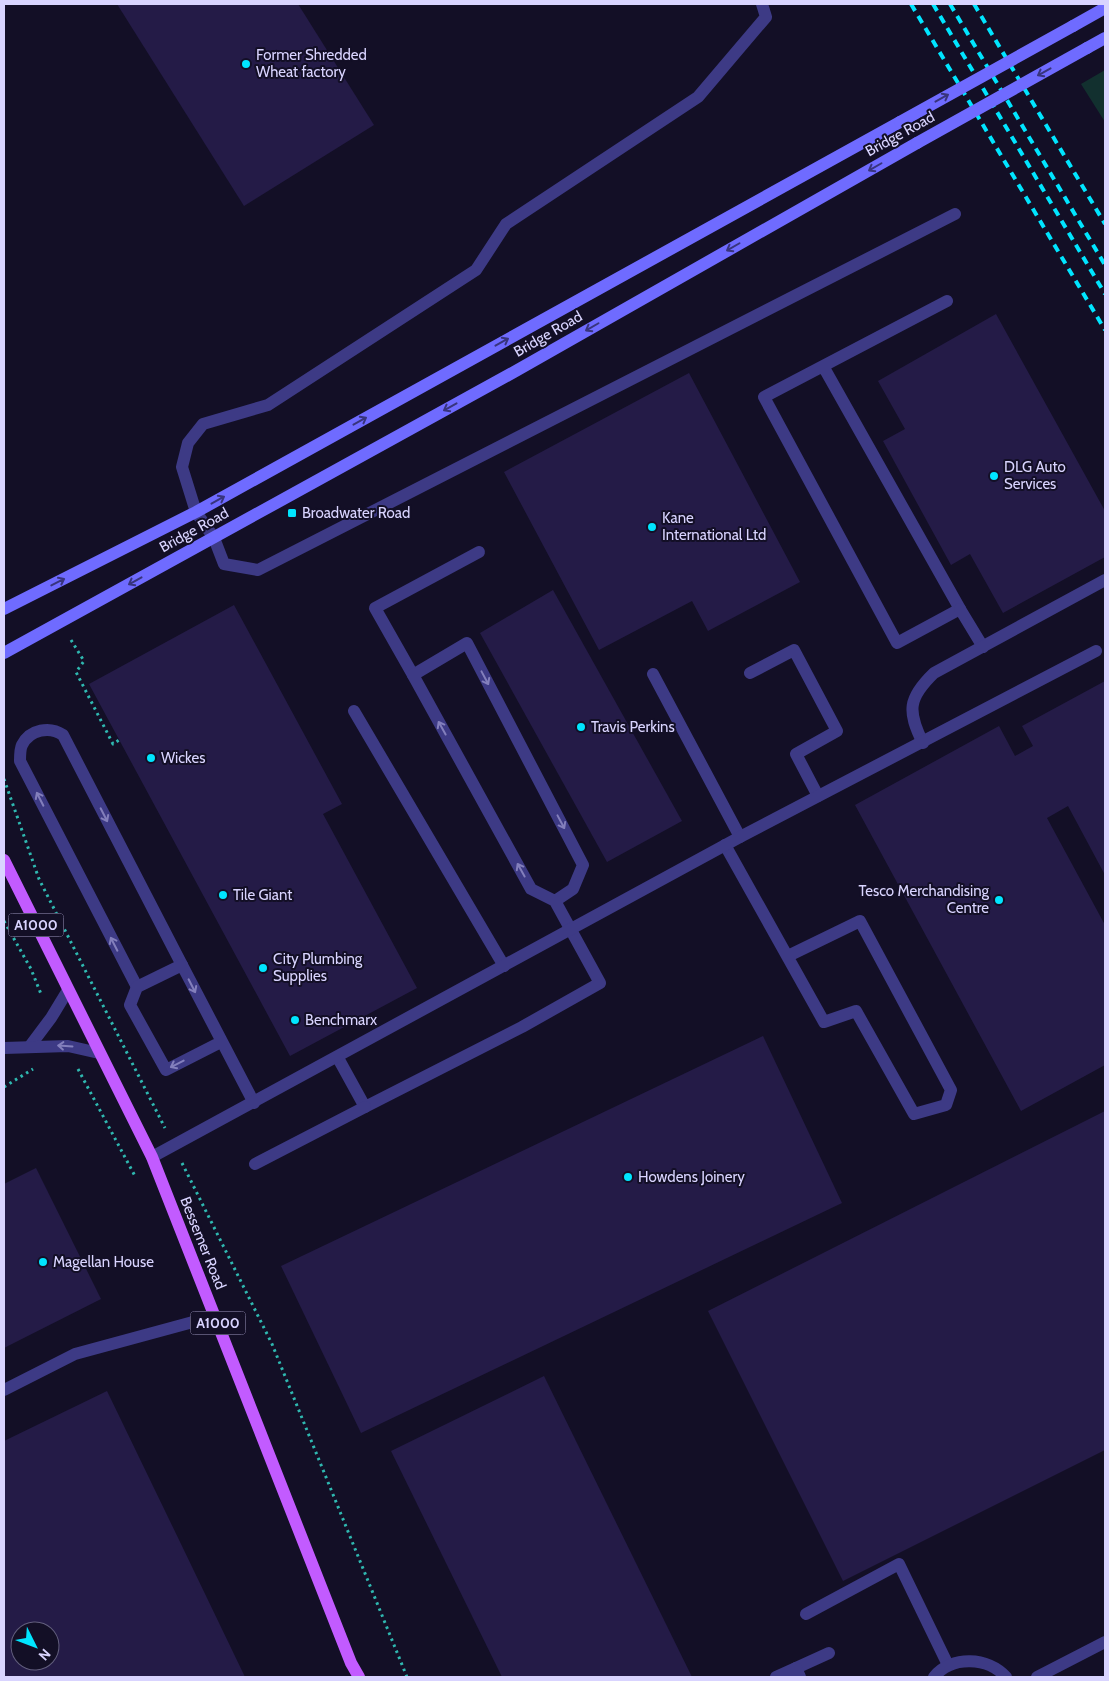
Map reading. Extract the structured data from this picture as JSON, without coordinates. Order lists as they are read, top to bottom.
{
  "streets": {
    "main road": ["Bridge Road", "A1000", "Bessemer Road"]
  },
  "places": {
    "other": [
      "Former Shredded Wheat factory",
      "DLG Auto Services",
      "Kane International Ltd",
      "Travis Perkins",
      "Wickes",
      "Tile Giant",
      "Tesco Merchandising Centre",
      "City Plumbing Supplies",
      "Benchmarx",
      "Howdens Joinery",
      "Magellan House"
    ],
    "transit": ["Broadwater Road"]
  },
  "north": "bottom right"
}
